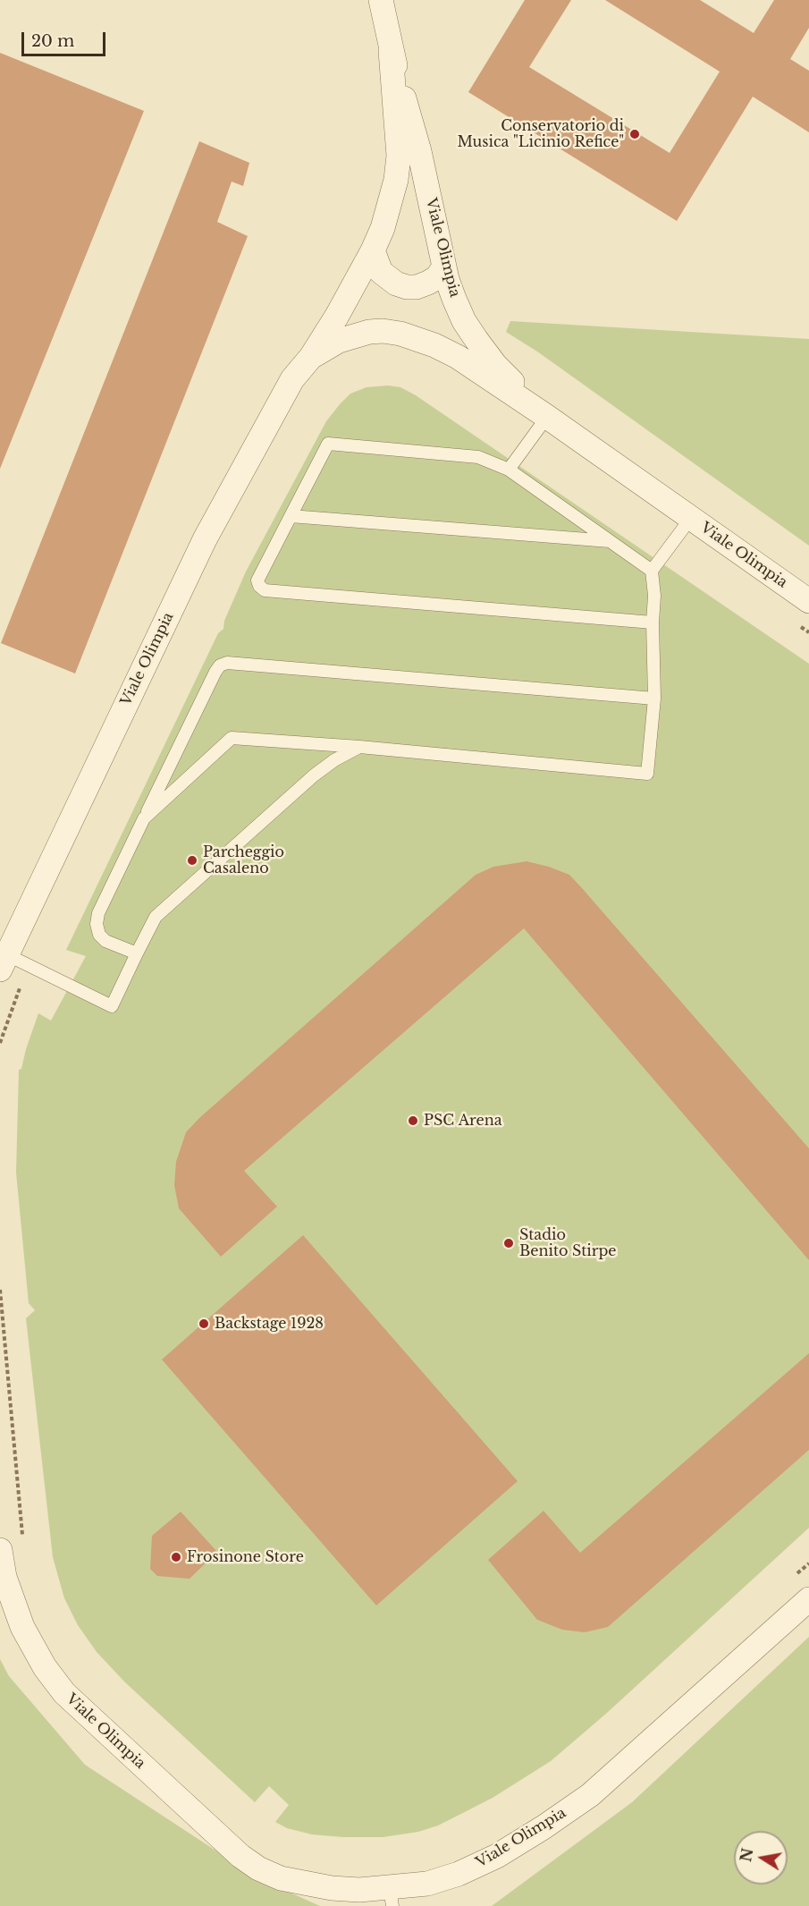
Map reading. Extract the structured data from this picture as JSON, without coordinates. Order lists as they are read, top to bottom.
{
  "streets": {
    "street": ["Viale Olimpia"]
  },
  "places": [
    "Conservatorio di Musica \"Licinio Refice\"",
    "Parcheggio Casaleno",
    "PSC Arena",
    "Stadio Benito Stirpe",
    "Backstage 1928",
    "Frosinone Store"
  ],
  "scale_bar": "20 m",
  "north": "left"
}
